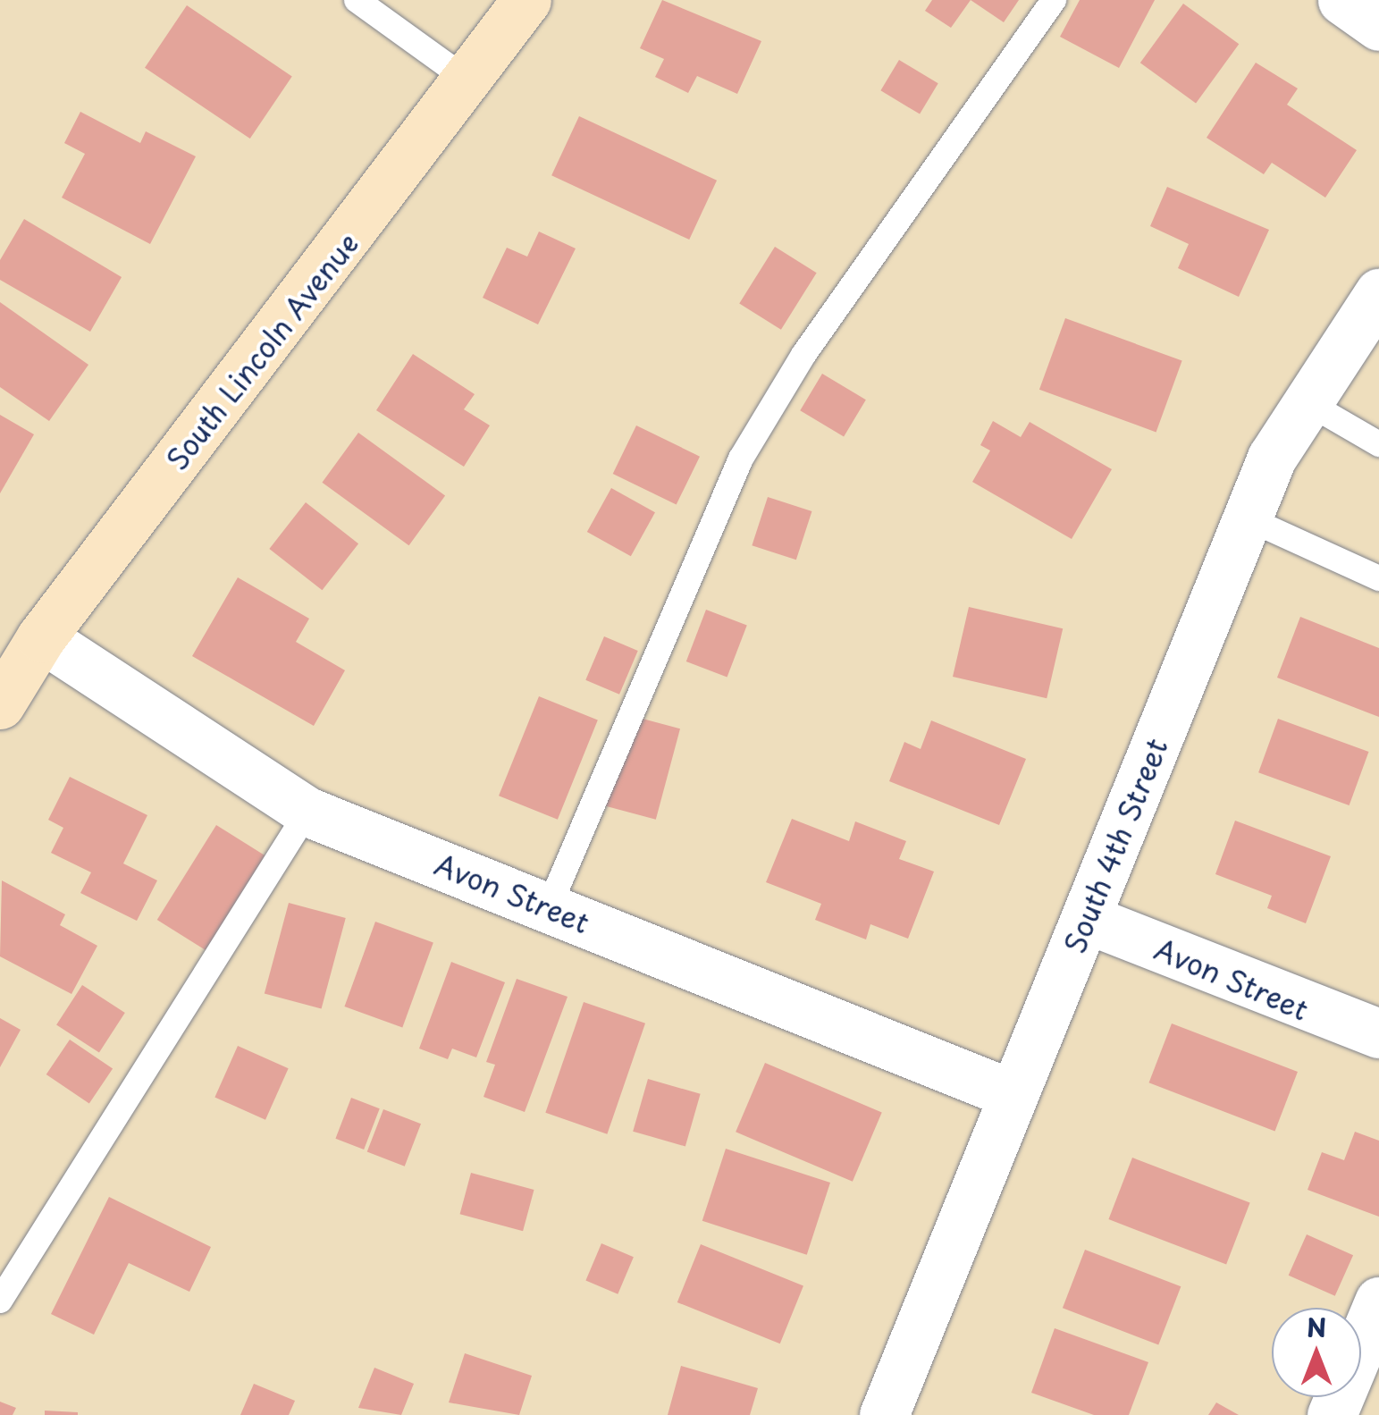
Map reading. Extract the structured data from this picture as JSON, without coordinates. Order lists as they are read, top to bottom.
{
  "streets": {
    "street": ["South Lincoln Avenue", "South 4th Street", "Avon Street"]
  },
  "crossings": [
    ["South Lincoln Avenue", "Avon Street"],
    ["South 4th Street", "Avon Street"]
  ],
  "north": "top"
}
